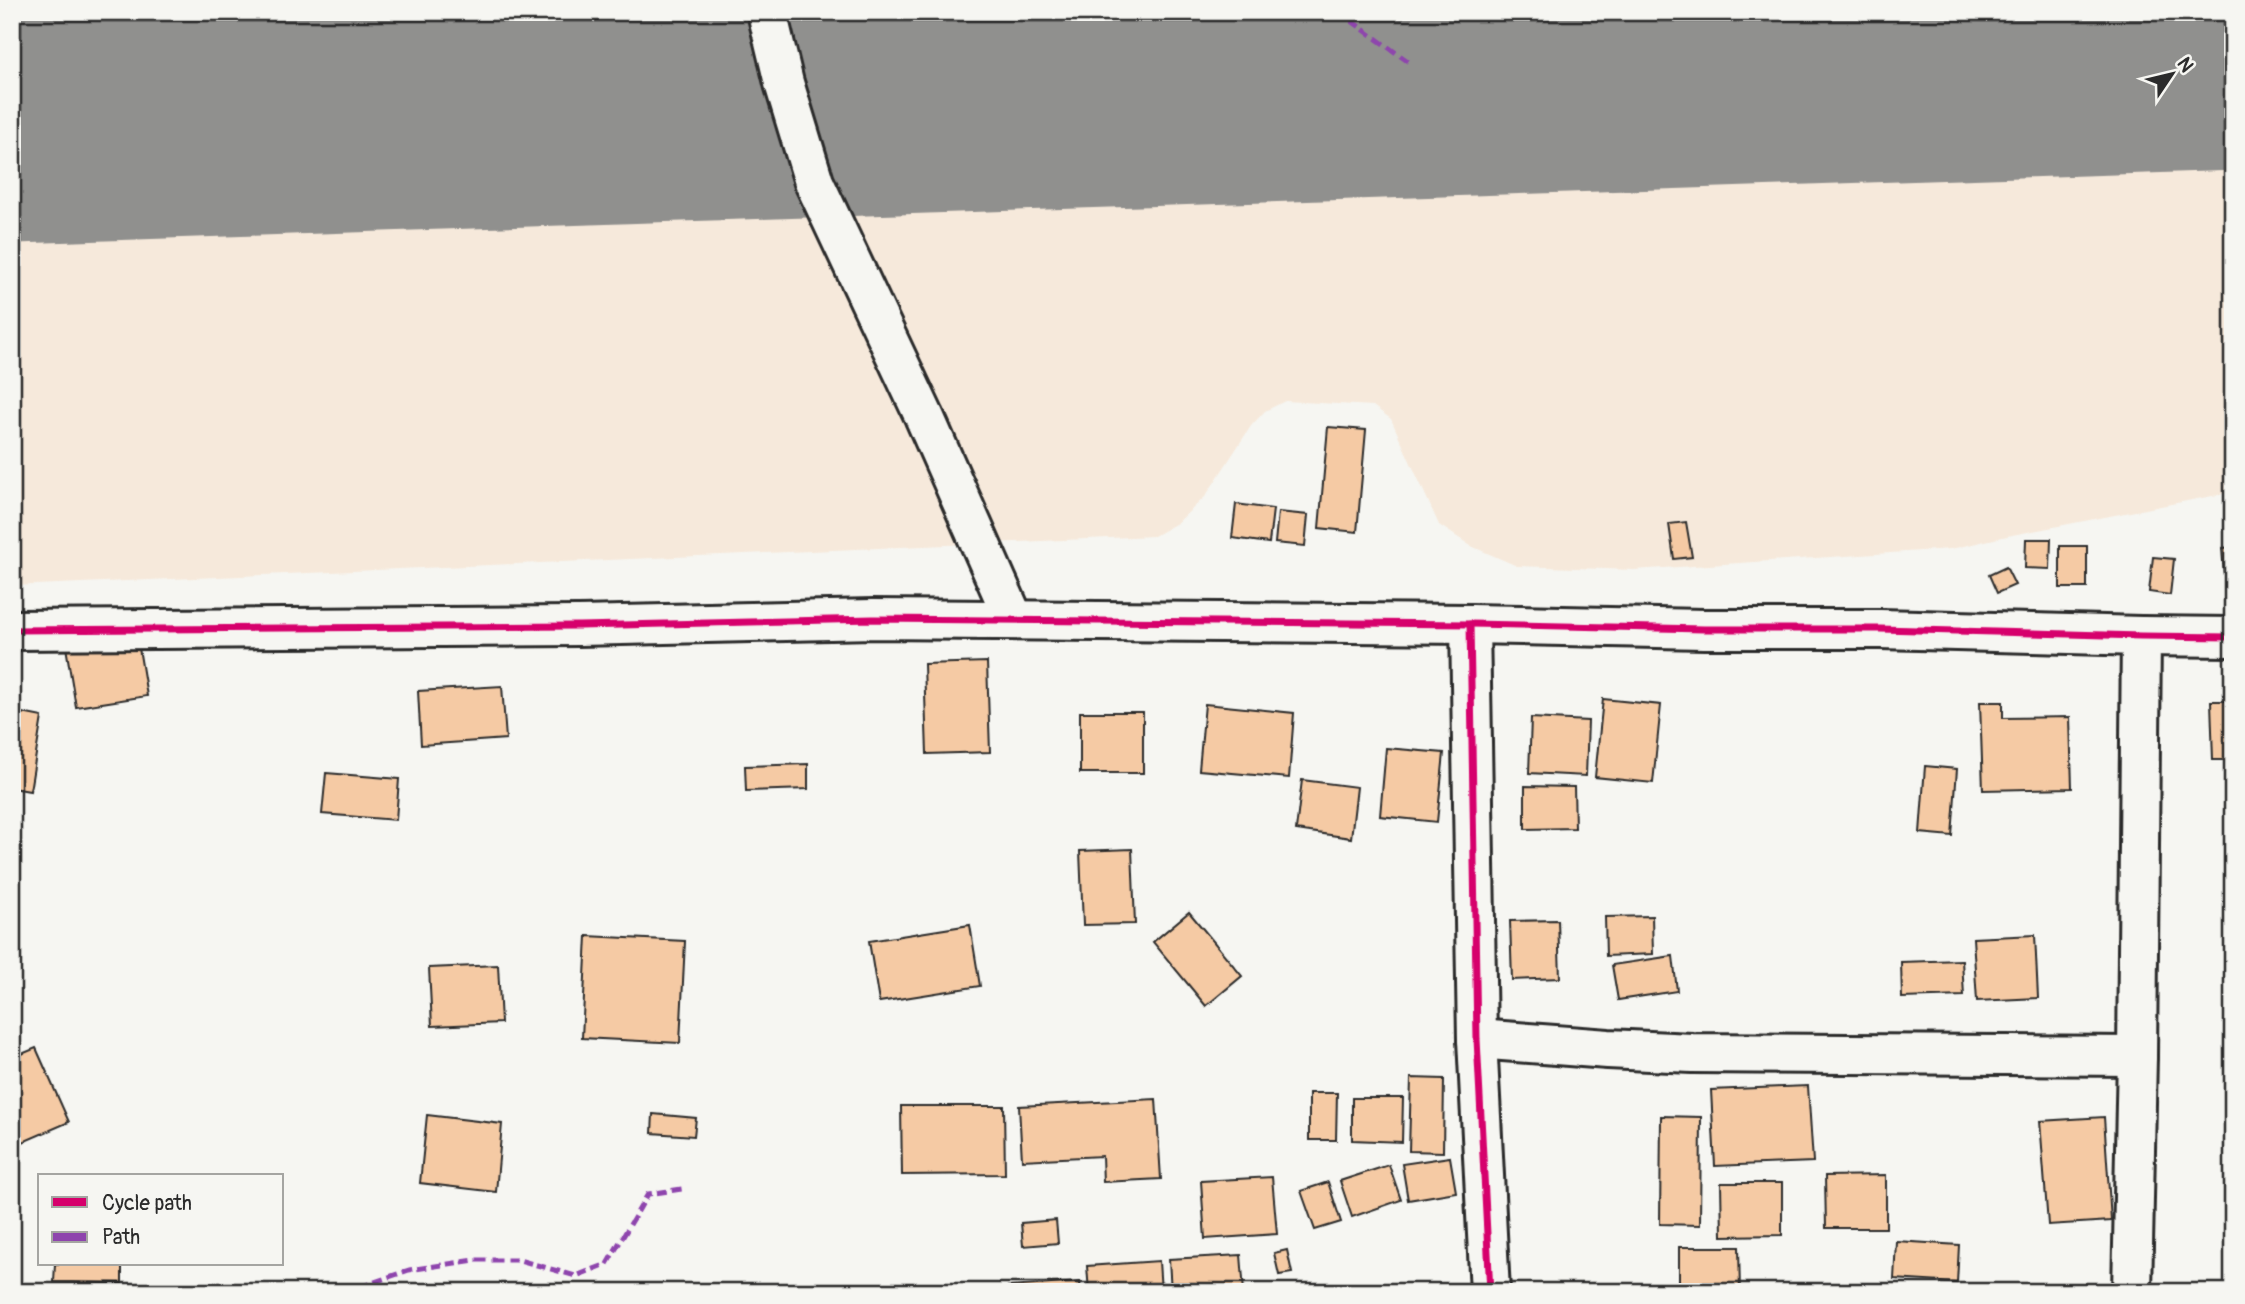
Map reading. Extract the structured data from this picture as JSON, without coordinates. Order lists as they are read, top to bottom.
{
  "legend": ["Cycle path", "Path"],
  "north": "top right"
}
